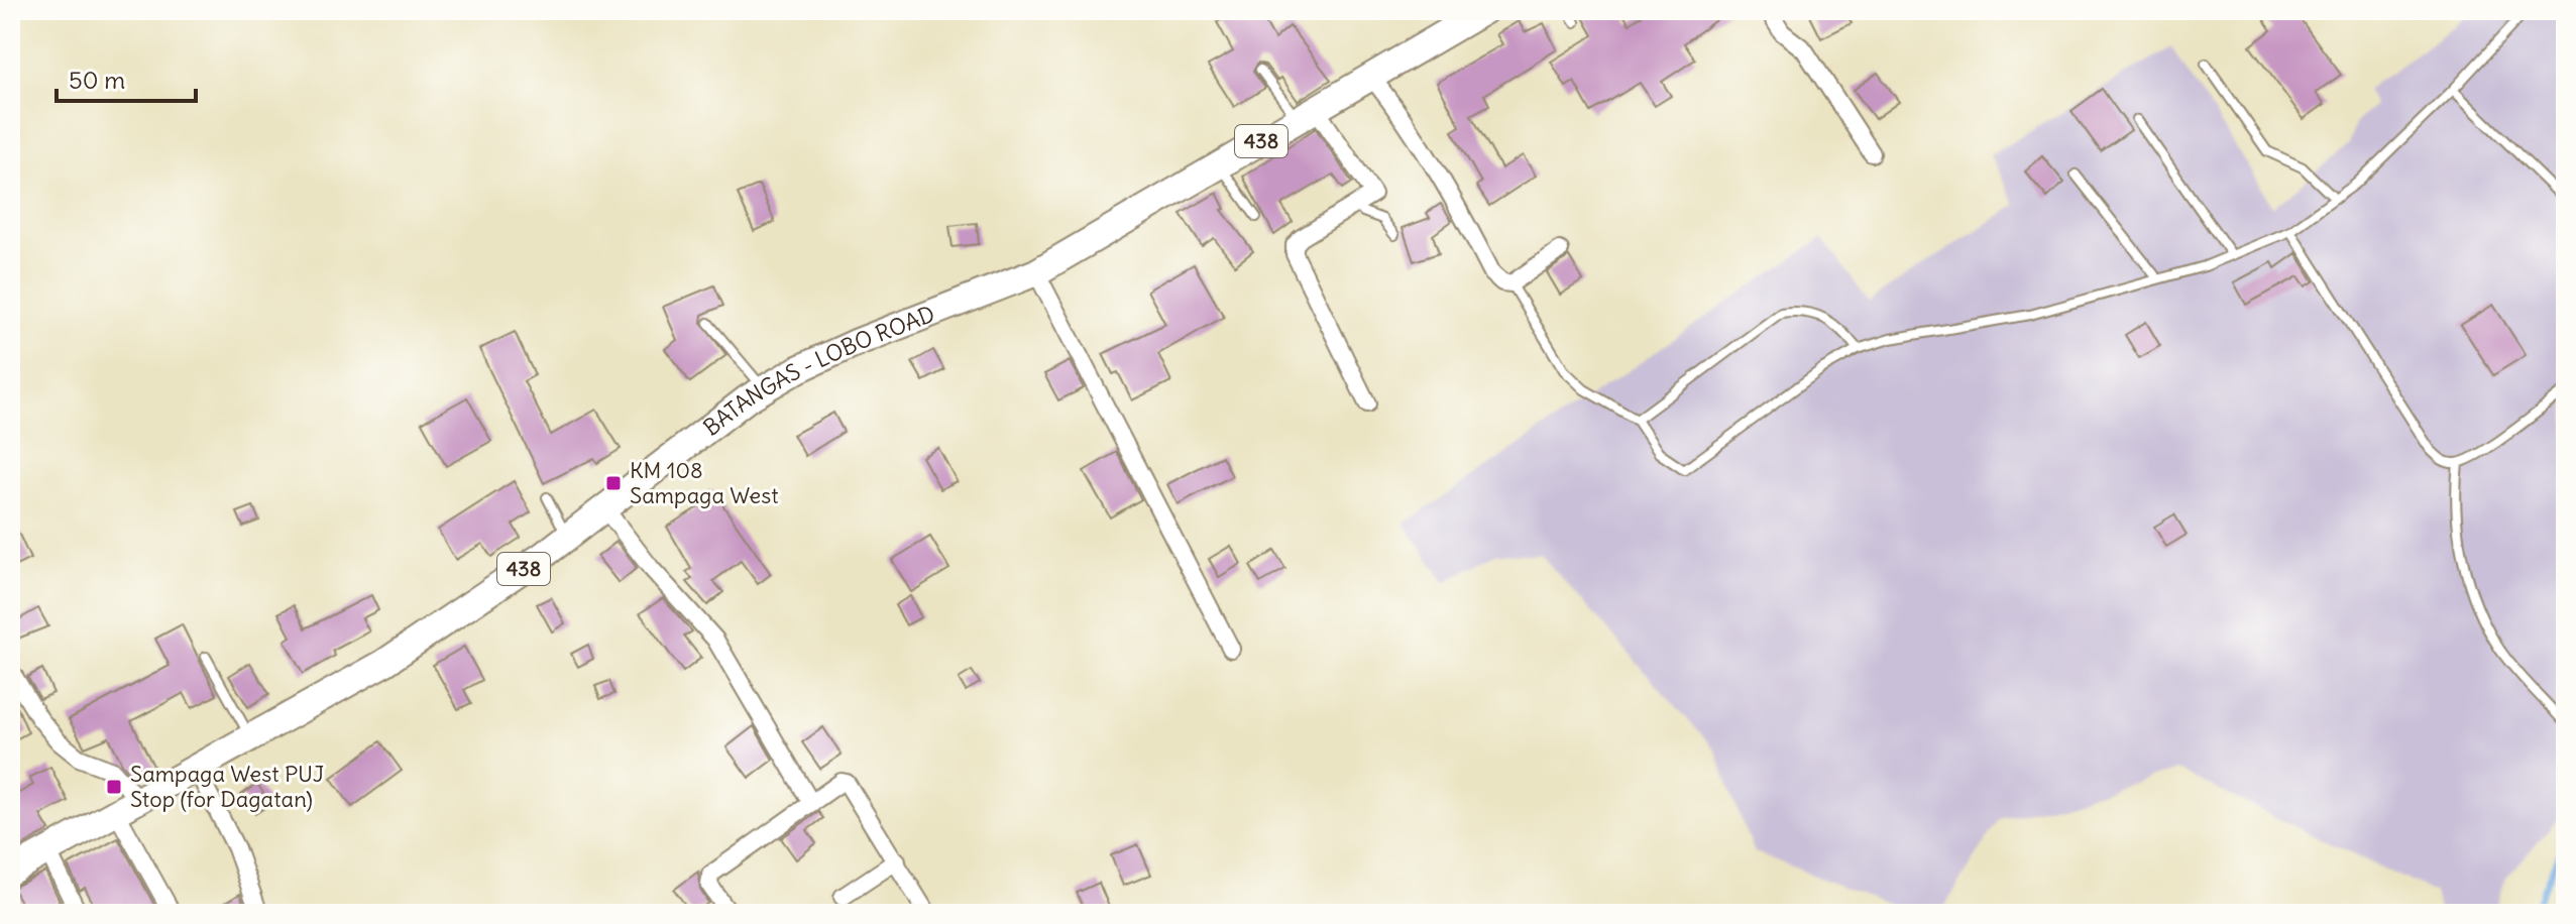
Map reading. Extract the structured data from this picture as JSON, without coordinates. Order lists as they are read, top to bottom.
{
  "streets": {
    "main road": ["438", "BATANGAS - LOBO ROAD"]
  },
  "places": {
    "transit": ["KM 108 Sampaga West", "Sampaga West PUJ Stop (for Dagatan)"]
  },
  "scale_bar": "50 m"
}
